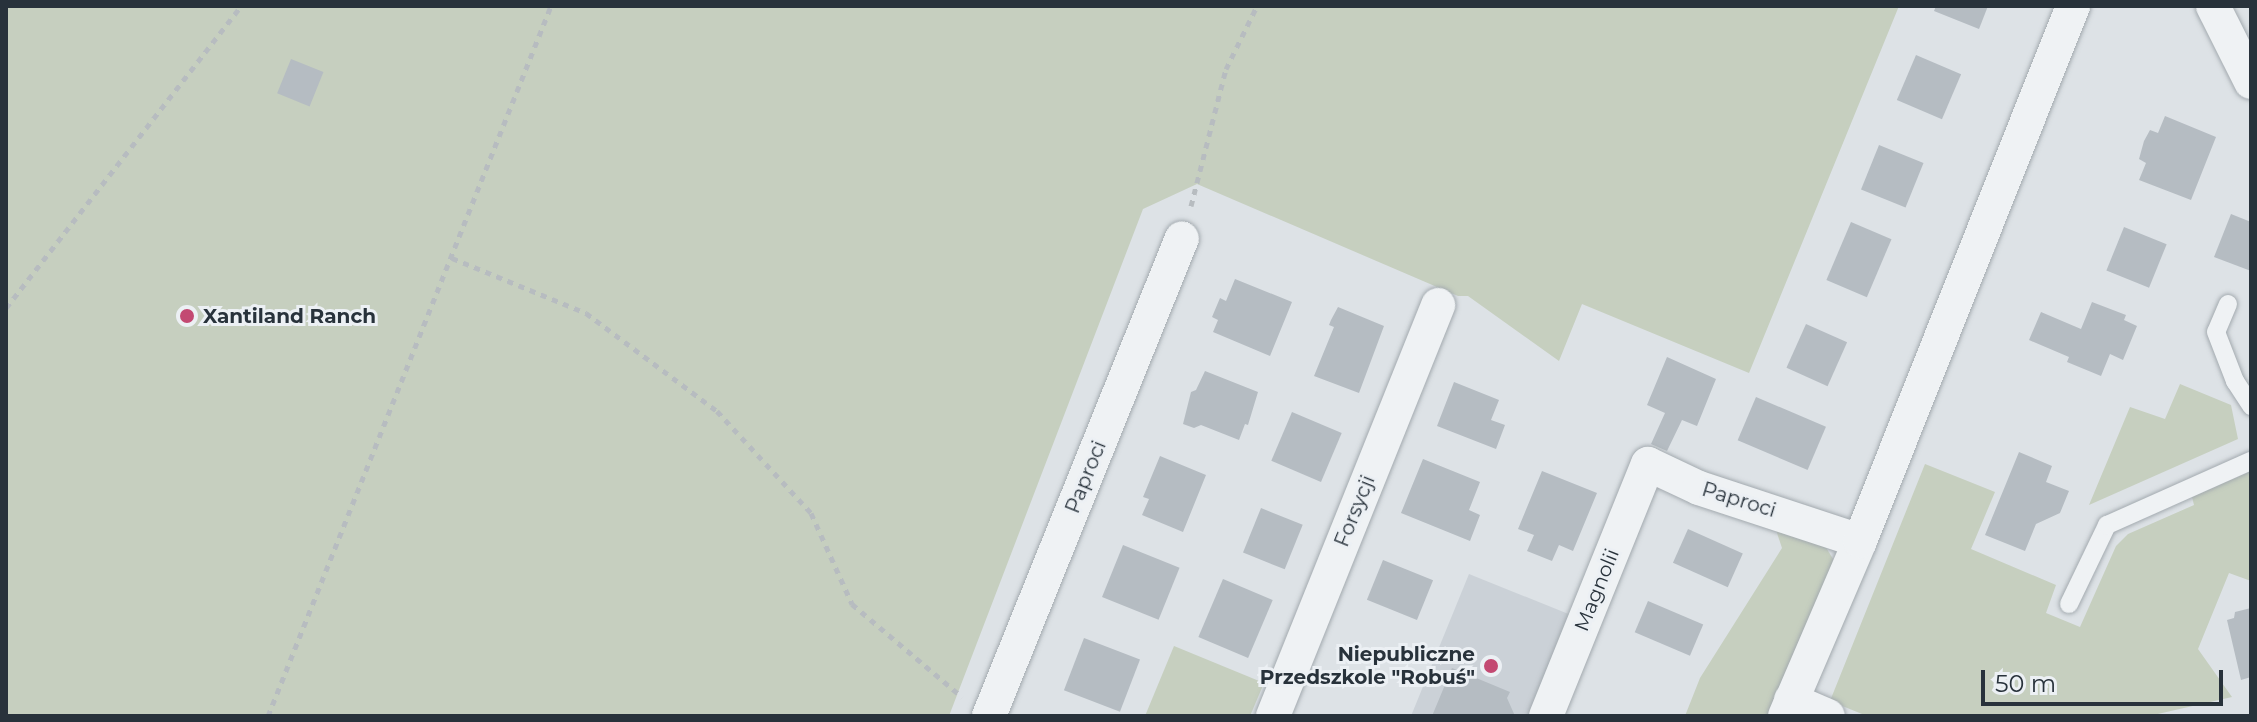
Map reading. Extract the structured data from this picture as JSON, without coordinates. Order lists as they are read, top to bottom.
{
  "streets": {
    "street": ["Paproci", "Forsycji", "Magnolii"]
  },
  "crossings": [
    ["Paproci", "Magnolii"]
  ],
  "places": ["Xantiland Ranch", "Niepubliczne Przedszkole \"Robuś\""],
  "scale_bar": "50 m"
}
